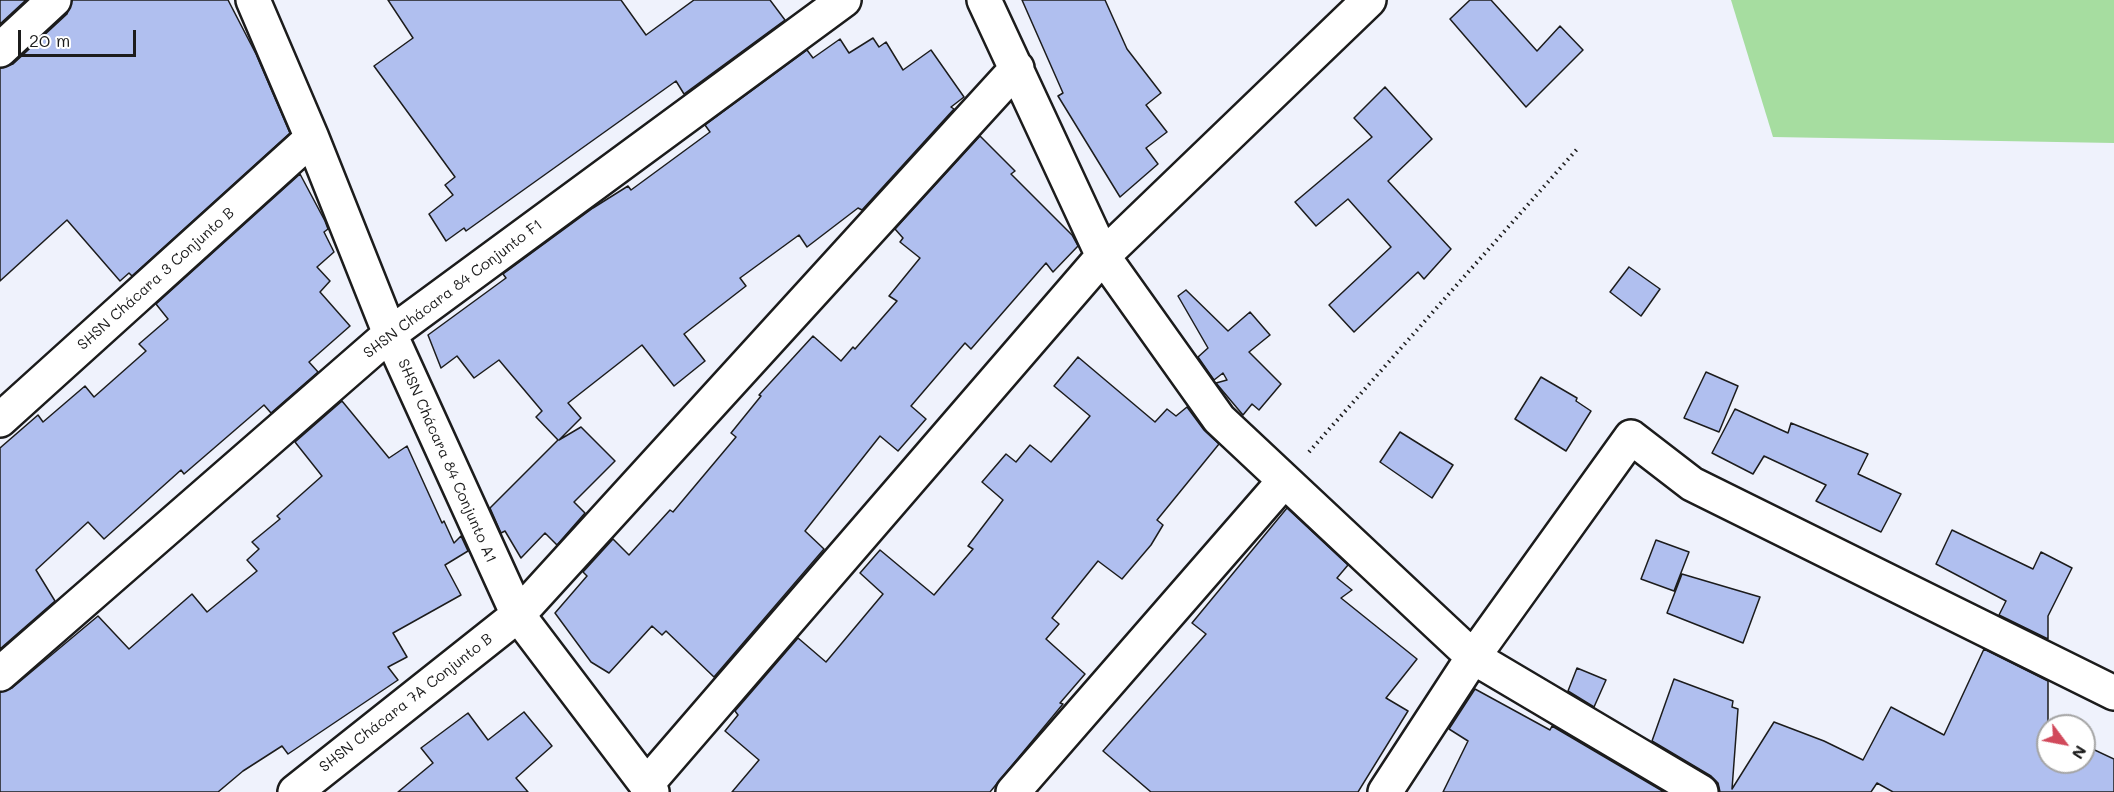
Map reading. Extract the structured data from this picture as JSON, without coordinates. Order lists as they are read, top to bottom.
{
  "streets": {
    "street": [
      "SHSN Chácara 3 Conjunto B",
      "SHSN Chácara 84 Conjunto F1",
      "SHSN Chácara 84 Conjunto A1",
      "SHSN Chácara 7A Conjunto B"
    ]
  },
  "crossings": [
    ["SHSN Chácara 3 Conjunto B", "SHSN Chácara 84 Conjunto A1"],
    ["SHSN Chácara 84 Conjunto F1", "SHSN Chácara 84 Conjunto A1"],
    ["SHSN Chácara 84 Conjunto A1", "SHSN Chácara 7A Conjunto B"]
  ],
  "scale_bar": "20 m",
  "north": "bottom right"
}
